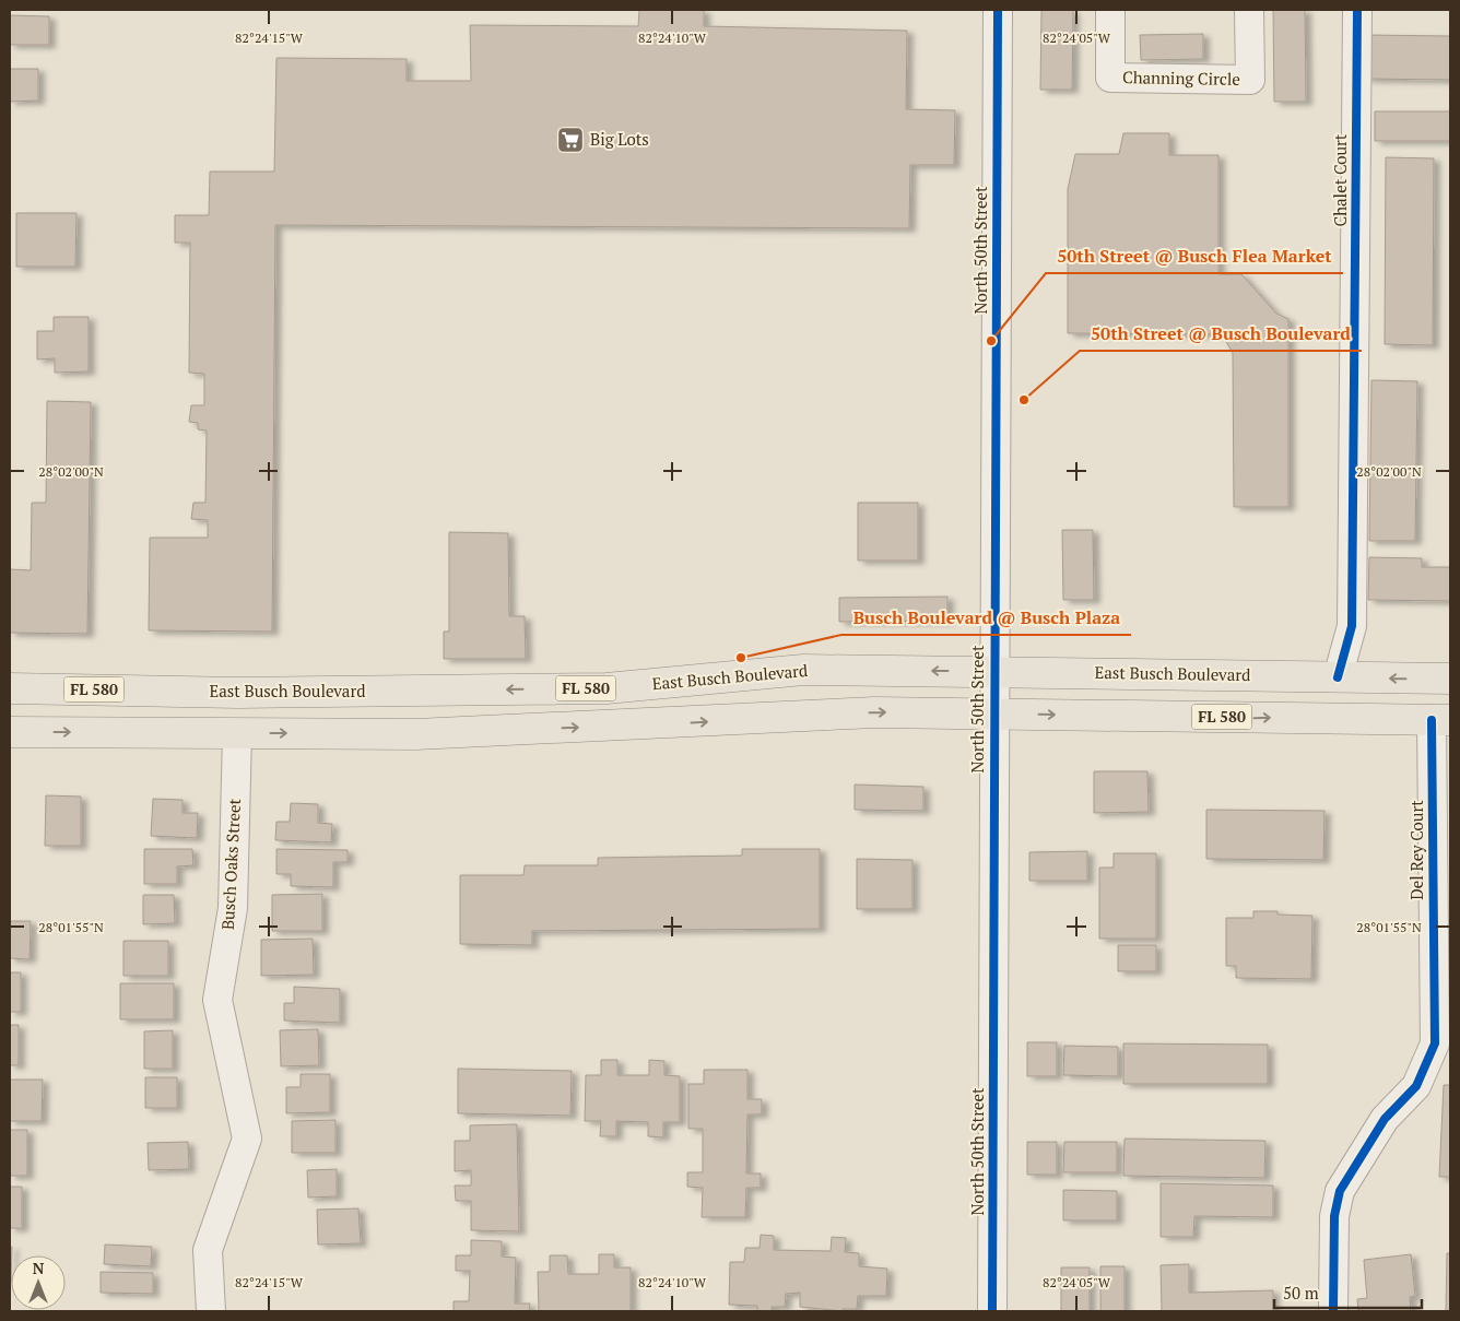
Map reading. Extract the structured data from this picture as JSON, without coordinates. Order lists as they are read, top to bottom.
{
  "streets": {
    "main road": ["East Busch Boulevard", "FL 580"],
    "street": [
      "Channing Circle",
      "Chalet Court",
      "North 50th Street",
      "Del Rey Court",
      "Busch Oaks Street"
    ]
  },
  "crossings": [
    ["Chalet Court", "East Busch Boulevard"],
    ["North 50th Street", "East Busch Boulevard"],
    ["North 50th Street", "FL 580"],
    ["FL 580", "Del Rey Court"],
    ["FL 580", "Busch Oaks Street"]
  ],
  "places": {
    "supermarket": ["Big Lots"],
    "other": ["50th Street @ Busch Flea Market", "50th Street @ Busch Boulevard", "Busch Boulevard @ Busch Plaza"]
  },
  "scale_bar": "50 m",
  "north": "top",
  "coordinates": [
    "82°24'15\"W",
    "82°24'10\"W",
    "82°24'05\"W",
    "28°02'00\"N",
    "28°01'55\"N"
  ]
}
